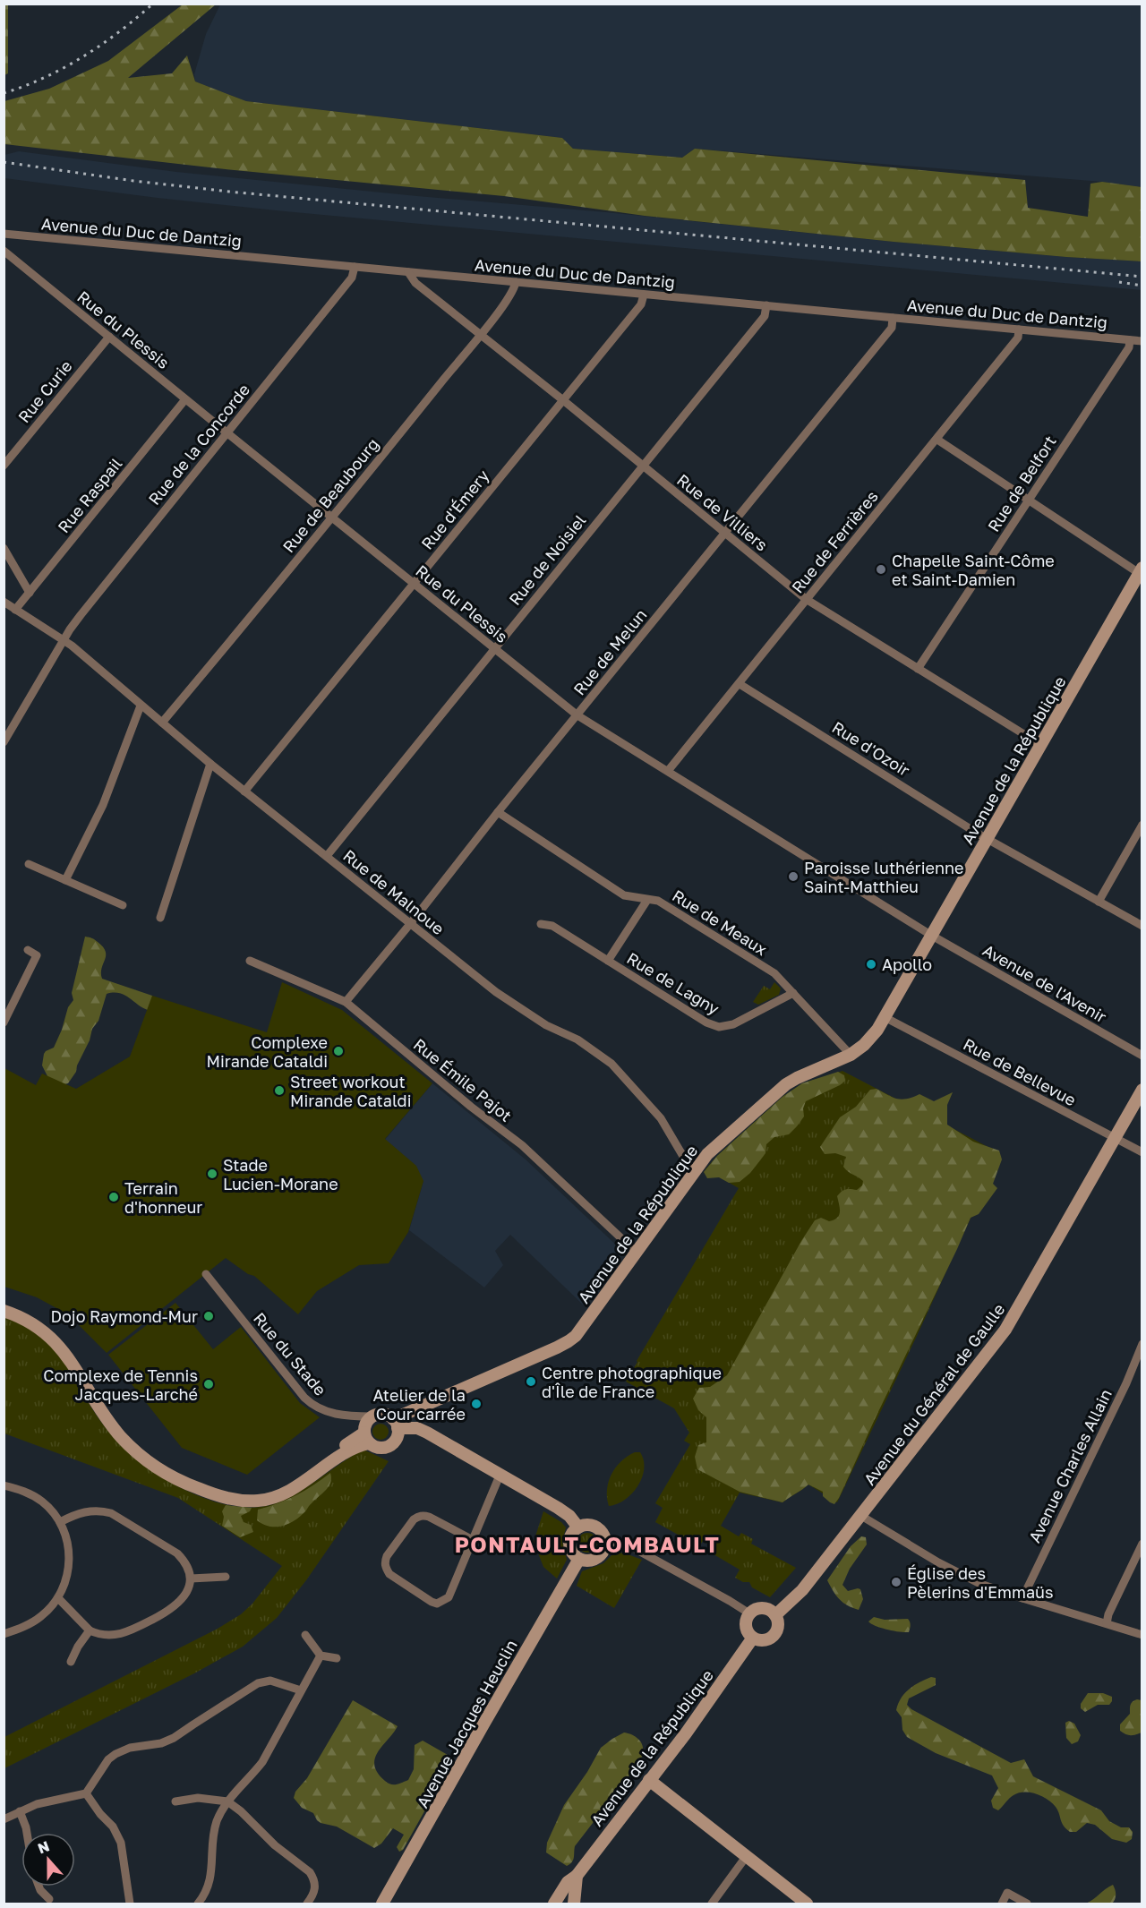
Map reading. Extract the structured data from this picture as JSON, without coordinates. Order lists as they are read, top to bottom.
{
  "streets": {
    "street": [
      "Avenue du Duc de Dantzig",
      "Rue du Plessis",
      "Rue Curie",
      "Rue de la Concorde",
      "Rue de Belfort",
      "Rue Raspail",
      "Rue de Beaubourg",
      "Rue d'Émery",
      "Rue de Villiers",
      "Rue de Ferrières",
      "Rue de Noisiel",
      "Rue de Melun",
      "Rue d'Ozoir",
      "Avenue de la République",
      "Rue de Malnoue",
      "Rue de Meaux",
      "Rue de Lagny",
      "Avenue de l'Avenir",
      "Rue de Bellevue",
      "Rue Émile Pajot",
      "Rue du Stade",
      "Avenue du Général de Gaulle",
      "Avenue Charles Allain",
      "Avenue Jacques Heuclin"
    ]
  },
  "crossings": [
    ["Avenue du Duc de Dantzig", "Rue de la Concorde"],
    ["Avenue du Duc de Dantzig", "Rue de Belfort"],
    ["Avenue du Duc de Dantzig", "Rue de Beaubourg"],
    ["Avenue du Duc de Dantzig", "Rue d'Émery"],
    ["Avenue du Duc de Dantzig", "Rue de Villiers"],
    ["Avenue du Duc de Dantzig", "Rue de Ferrières"],
    ["Avenue du Duc de Dantzig", "Rue de Noisiel"],
    ["Avenue du Duc de Dantzig", "Rue de Melun"],
    ["Rue du Plessis", "Rue Curie"],
    ["Rue du Plessis", "Rue de la Concorde"],
    ["Rue du Plessis", "Rue Raspail"],
    ["Rue du Plessis", "Rue de Beaubourg"],
    ["Rue du Plessis", "Rue d'Émery"],
    ["Rue du Plessis", "Rue de Ferrières"],
    ["Rue du Plessis", "Rue de Noisiel"],
    ["Rue du Plessis", "Rue de Melun"],
    ["Rue du Plessis", "Avenue de la République"],
    ["Rue du Plessis", "Avenue de l'Avenir"],
    ["Rue de la Concorde", "Rue de Malnoue"],
    ["Rue de Belfort", "Rue de Villiers"],
    ["Rue Raspail", "Rue de Malnoue"],
    ["Rue de Beaubourg", "Rue de Villiers"],
    ["Rue de Beaubourg", "Rue de Malnoue"],
    ["Rue d'Émery", "Rue de Villiers"],
    ["Rue d'Émery", "Rue de Malnoue"],
    ["Rue de Villiers", "Rue de Ferrières"],
    ["Rue de Villiers", "Rue de Noisiel"],
    ["Rue de Villiers", "Rue de Melun"],
    ["Rue de Villiers", "Avenue de la République"],
    ["Rue de Ferrières", "Rue d'Ozoir"],
    ["Rue de Noisiel", "Rue de Malnoue"],
    ["Rue de Melun", "Rue de Malnoue"],
    ["Rue de Melun", "Rue de Meaux"],
    ["Rue de Melun", "Rue Émile Pajot"],
    ["Rue d'Ozoir", "Avenue de la République"],
    ["Avenue de la République", "Rue de Malnoue"],
    ["Avenue de la République", "Rue de Meaux"],
    ["Avenue de la République", "Avenue de l'Avenir"],
    ["Avenue de la République", "Rue de Bellevue"],
    ["Avenue de la République", "Rue Émile Pajot"],
    ["Avenue de la République", "Rue du Stade"],
    ["Avenue de la République", "Avenue du Général de Gaulle"],
    ["Rue de Meaux", "Rue de Lagny"],
    ["Rue de Bellevue", "Avenue du Général de Gaulle"]
  ],
  "districts": ["PONTAULT-COMBAULT"],
  "places": [
    "Chapelle Saint-Côme et Saint-Damien",
    "Paroisse luthérienne Saint-Matthieu",
    "Apollo",
    "Complexe Mirande Cataldi",
    "Street workout Mirande Cataldi",
    "Stade Lucien-Morane",
    "Terrain d'honneur",
    "Dojo Raymond-Mur",
    "Centre photographique d'Île de France",
    "Complexe de Tennis Jacques-Larché",
    "Atelier de la Cour carrée",
    "Église des Pèlerins d'Emmaüs"
  ],
  "north": "top"
}
